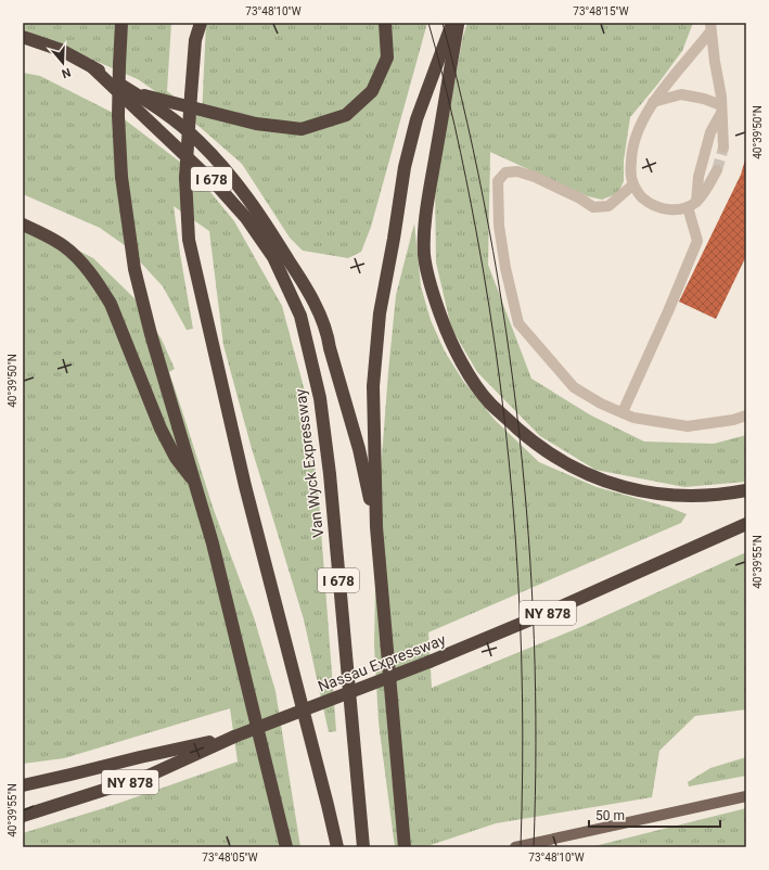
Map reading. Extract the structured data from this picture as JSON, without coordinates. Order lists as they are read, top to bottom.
{
  "streets": {
    "highway": [
      "I 678",
      "Van Wyck Expressway",
      "NY 878",
      "Nassau Expressway"
    ]
  },
  "scale_bar": "50 m",
  "north": "bottom",
  "coordinates": [
    "73°48'10\"W",
    "73°48'15\"W",
    "40°39'50\"N",
    "40°39'55\"N",
    "73°48'05\"W"
  ]
}
